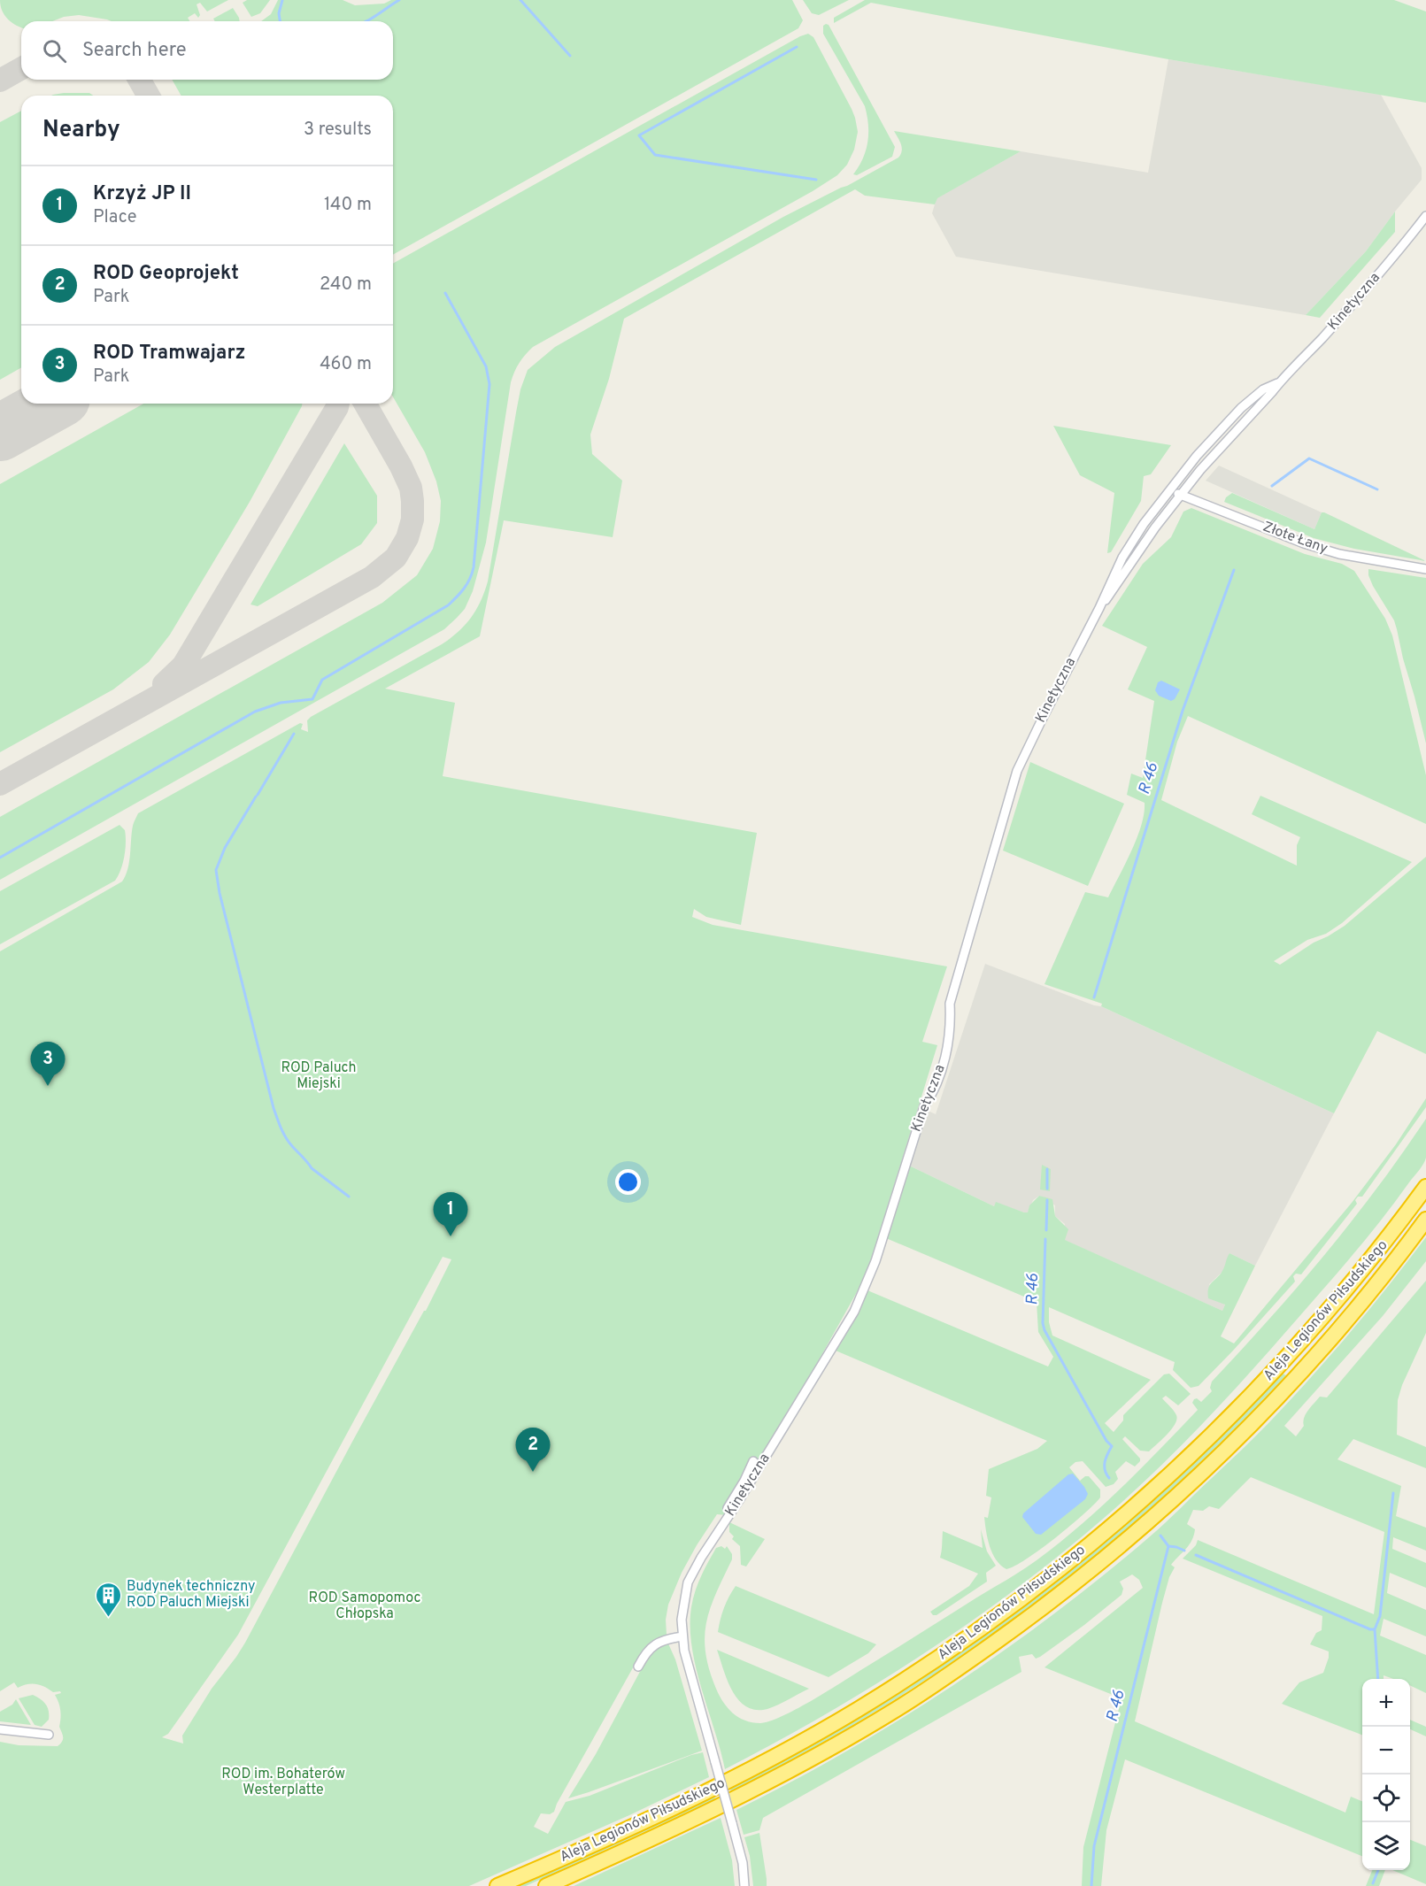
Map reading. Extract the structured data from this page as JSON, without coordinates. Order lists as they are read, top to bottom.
{
  "streets": {
    "highway": ["Aleja Legionów Piłsudskiego"],
    "street": ["Kinetyczna", "Złote Łany"]
  },
  "crossings": [
    ["Kinetyczna", "Złote Łany"]
  ],
  "water": ["R 46"],
  "parks": ["ROD Paluch Miejski", "ROD Samopomoc Chłopska", "ROD im. Bohaterów Westerplatte"],
  "places": {
    "building": ["Budynek techniczny ROD Paluch Miejski"]
  },
  "page": {
    "search": "Search here",
    "heading": ["Nearby", "3 results"],
    "list": [
      {
        "mark": "1",
        "name": "Krzyż JP II",
        "note": "Place",
        "value": "140 m"
      },
      {
        "mark": "2",
        "name": "ROD Geoprojekt",
        "note": "Park",
        "value": "240 m"
      },
      {
        "mark": "3",
        "name": "ROD Tramwajarz",
        "note": "Park",
        "value": "460 m"
      }
    ],
    "pins": ["3", "1", "2"],
    "map_buttons": ["+", "−"]
  }
}
